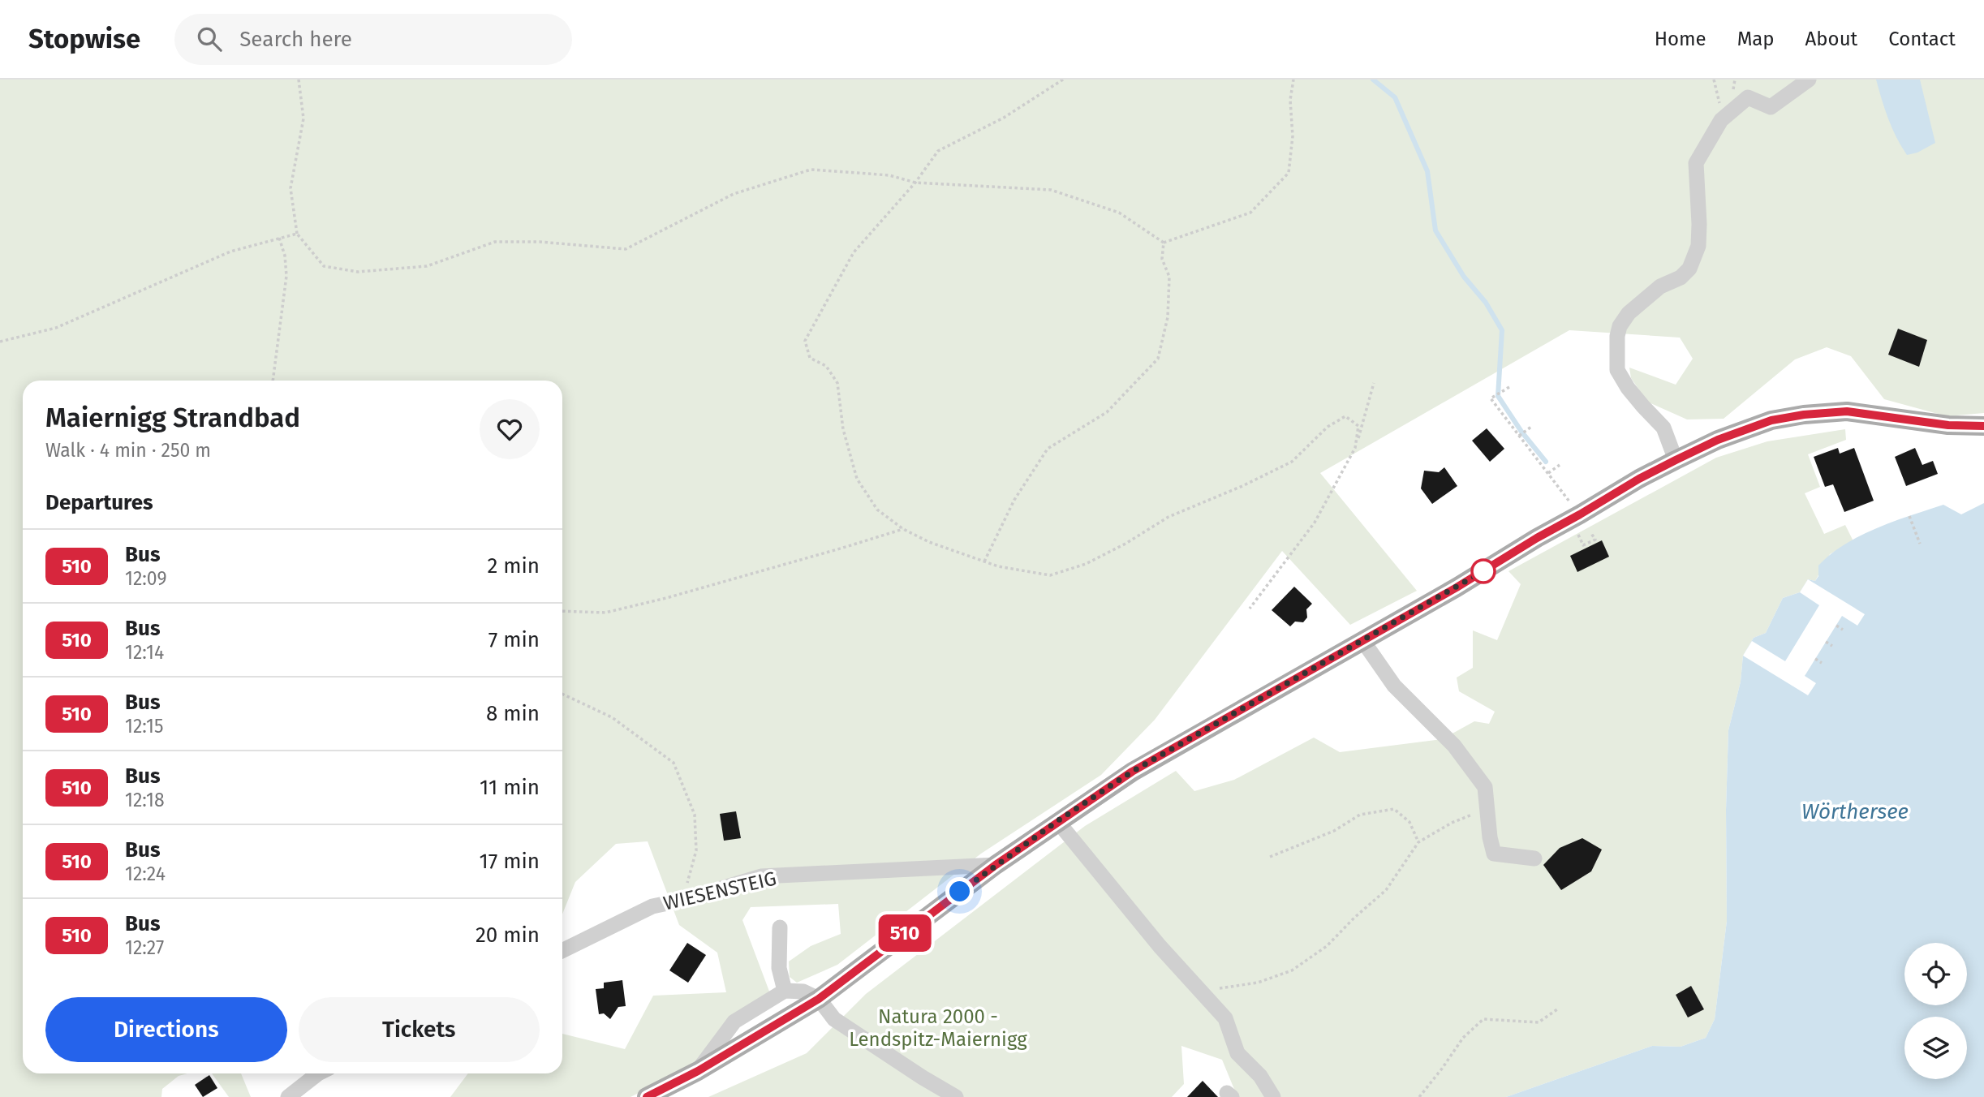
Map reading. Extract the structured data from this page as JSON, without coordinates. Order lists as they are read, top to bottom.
{
  "streets": {
    "street": ["WIESENSTEIG"]
  },
  "water": ["Wörthersee"],
  "parks": ["Natura 2000 - Lendspitz-Maiernigg"],
  "lines": ["bus line 510"],
  "page": {
    "header": "Stopwise",
    "search": "Search here",
    "nav": [
      "Home",
      "Map",
      "About",
      "Contact"
    ],
    "on_map": "510",
    "heading": [
      ["Maiernigg Strandbad", "Walk · 4 min · 250 m"],
      "Departures"
    ],
    "list": [
      {
        "mark": "510",
        "name": "Bus",
        "note": "12:09",
        "value": "2 min"
      },
      {
        "mark": "510",
        "name": "Bus",
        "note": "12:14",
        "value": "7 min"
      },
      {
        "mark": "510",
        "name": "Bus",
        "note": "12:15",
        "value": "8 min"
      },
      {
        "mark": "510",
        "name": "Bus",
        "note": "12:18",
        "value": "11 min"
      },
      {
        "mark": "510",
        "name": "Bus",
        "note": "12:24",
        "value": "17 min"
      },
      {
        "mark": "510",
        "name": "Bus",
        "note": "12:27",
        "value": "20 min"
      }
    ],
    "buttons": ["Directions", "Tickets"]
  }
}
